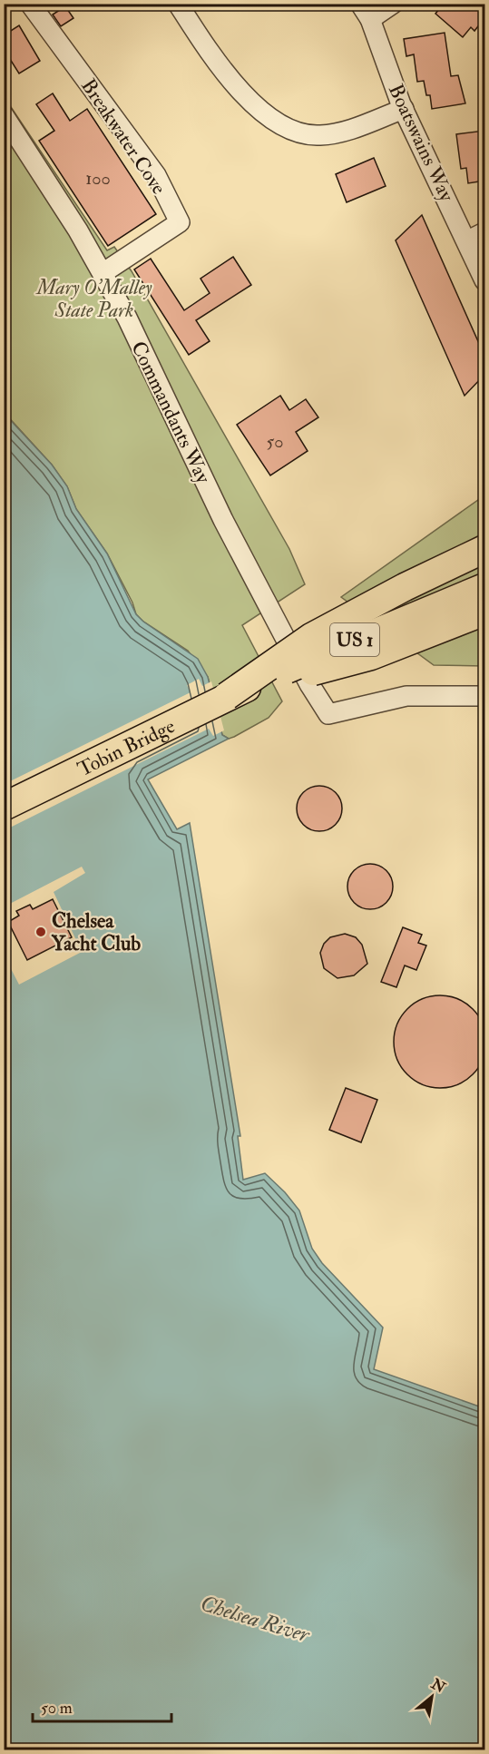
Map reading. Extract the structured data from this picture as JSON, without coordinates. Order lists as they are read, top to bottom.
{
  "streets": {
    "highway": ["US 1", "Tobin Bridge"],
    "street": ["Breakwater Cove", "Boatswains Way", "Commandants Way"]
  },
  "crossings": [
    ["Breakwater Cove", "Commandants Way"],
    ["US 1", "Tobin Bridge"]
  ],
  "water": ["Chelsea River"],
  "parks": ["Mary O'Malley State Park"],
  "places": ["Chelsea Yacht Club"],
  "house_numbers": ["100", "50"],
  "scale_bar": "50 m",
  "north": "top right"
}
